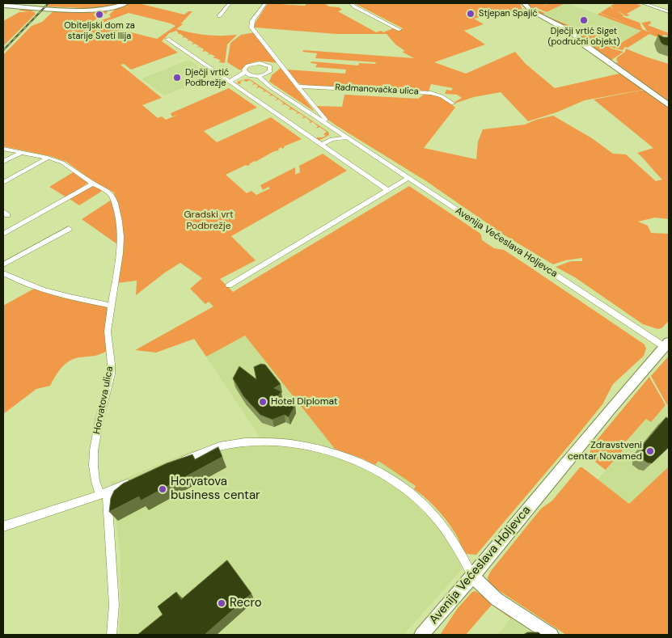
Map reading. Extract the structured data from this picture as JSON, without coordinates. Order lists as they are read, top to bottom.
{
  "streets": {
    "street": ["Radmanovačka ulica", "Avenija Većeslava Holjevca", "Horvatova ulica"]
  },
  "parks": ["Gradski vrt Podbrežje"],
  "places": [
    "Stjepan Spajić",
    "Obiteljski dom za starije Sveti Ilija",
    "Dječji vrtić Siget (područni objekt)",
    "Dječji vrtić Podbrežje",
    "Hotel Diplomat",
    "Zdravstveni centar Novamed",
    "Horvatova business centar",
    "Recro"
  ]
}
